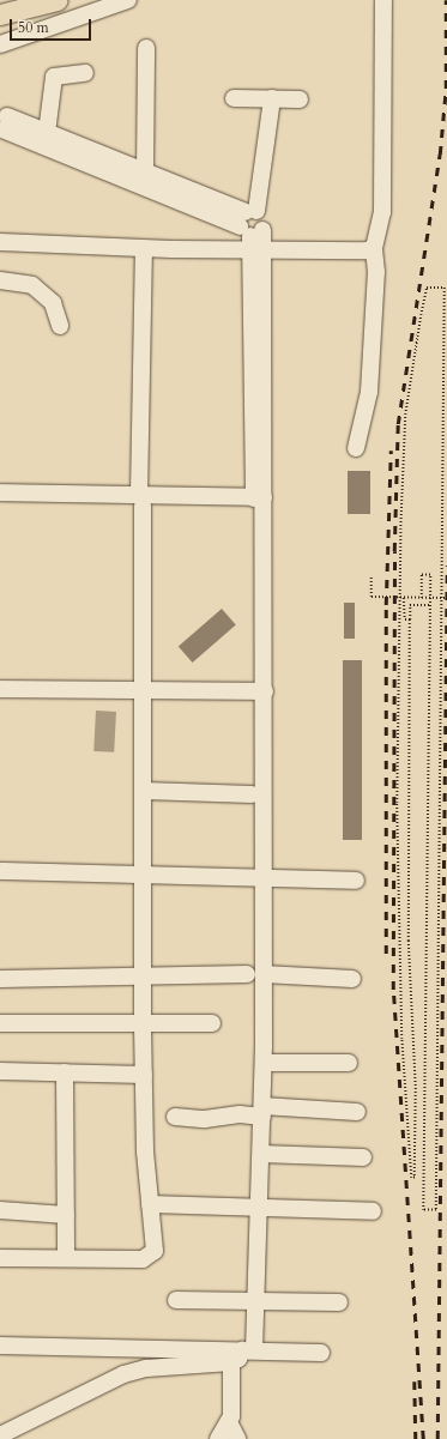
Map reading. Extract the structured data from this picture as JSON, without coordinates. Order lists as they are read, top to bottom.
{
  "scale_bar": "50 m"
}
